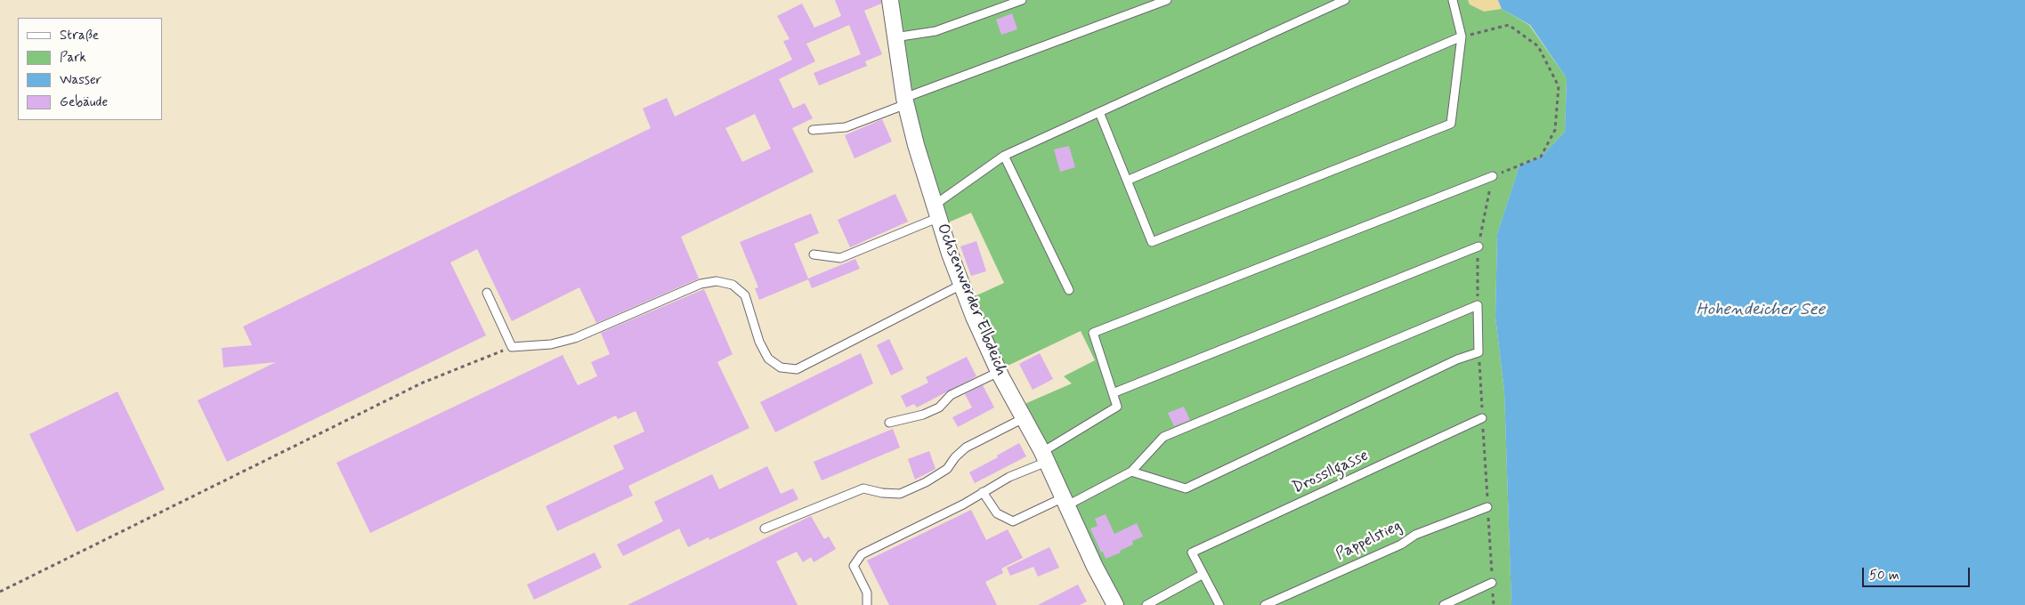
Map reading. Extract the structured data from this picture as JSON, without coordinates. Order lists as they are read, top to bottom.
{
  "streets": {
    "street": ["Ochsenwerder Elbdeich"],
    "lane": ["Drossllgasse", "Pappelstieg"]
  },
  "water": ["Hohendeicher See"],
  "legend": [
    "Straße",
    "Park",
    "Wasser",
    "Gebäude"
  ],
  "scale_bar": "50 m"
}
